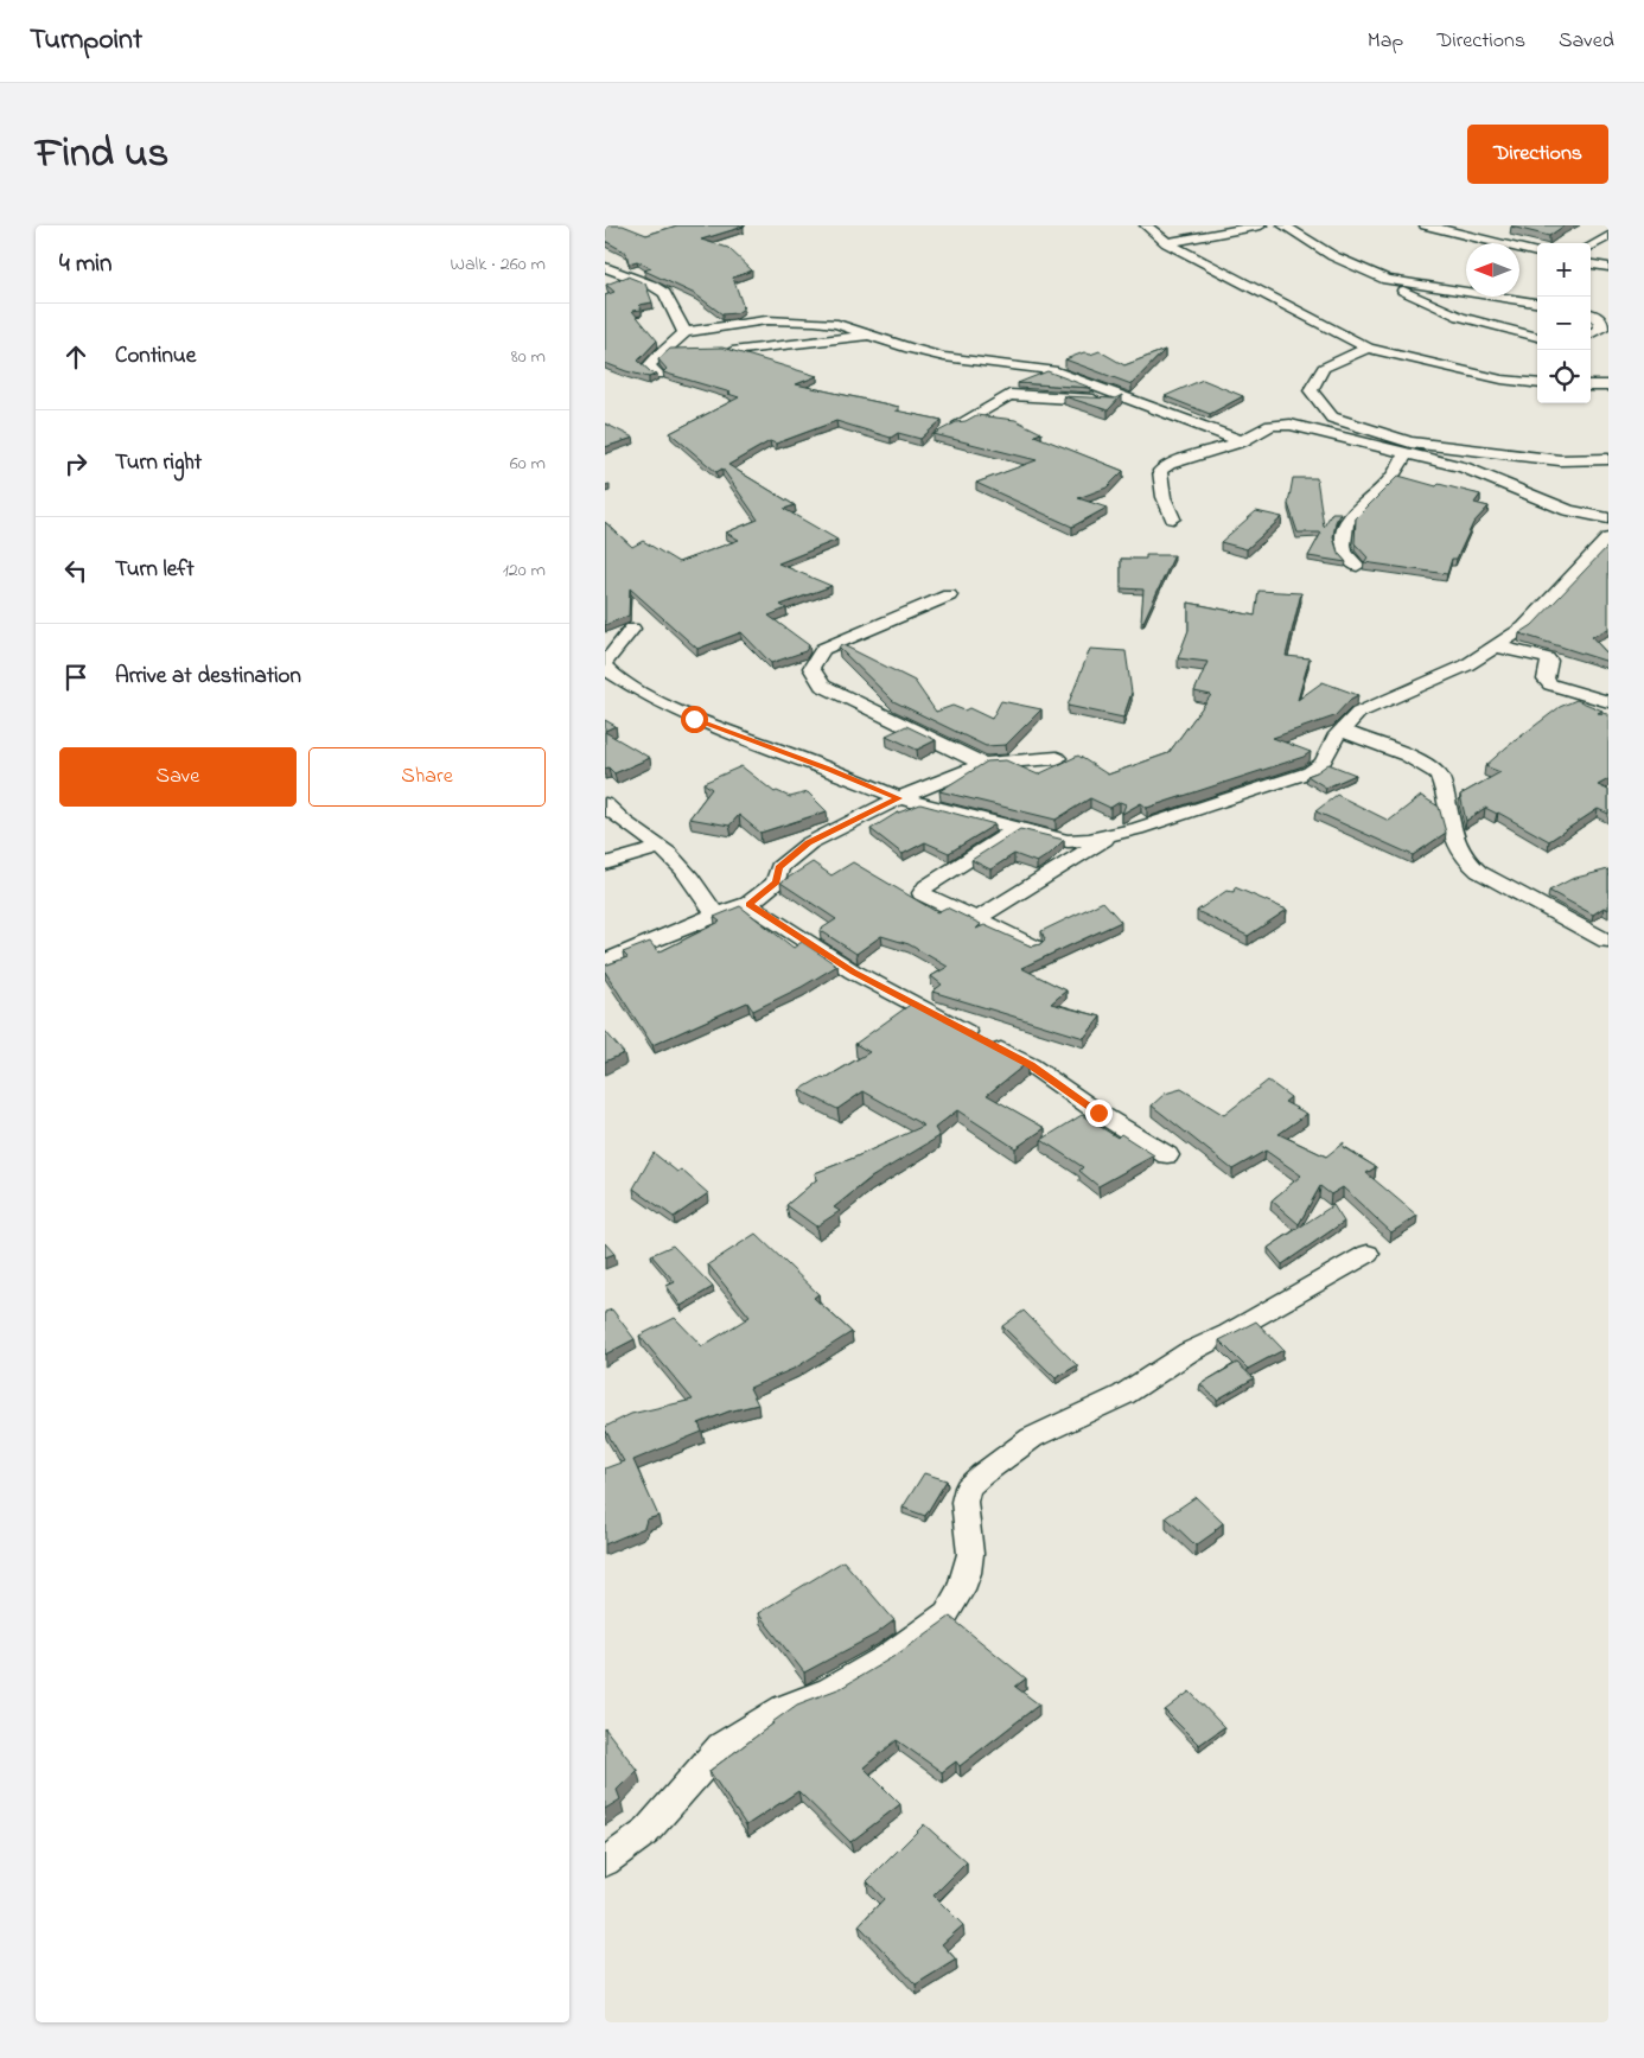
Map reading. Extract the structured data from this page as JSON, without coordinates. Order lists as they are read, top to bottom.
{
  "north": "left",
  "page": {
    "header": "Turnpoint",
    "nav": ["Map", "Directions", "Saved"],
    "title": "Find us",
    "buttons": [
      "Directions",
      ["Save", "Share"]
    ],
    "heading": ["4 min", "Walk · 260 m"],
    "map_buttons": ["+", "−"],
    "list": [
      ["Continue", "80 m"],
      ["Turn right", "60 m"],
      ["Turn left", "120 m"],
      "Arrive at destination"
    ]
  }
}
